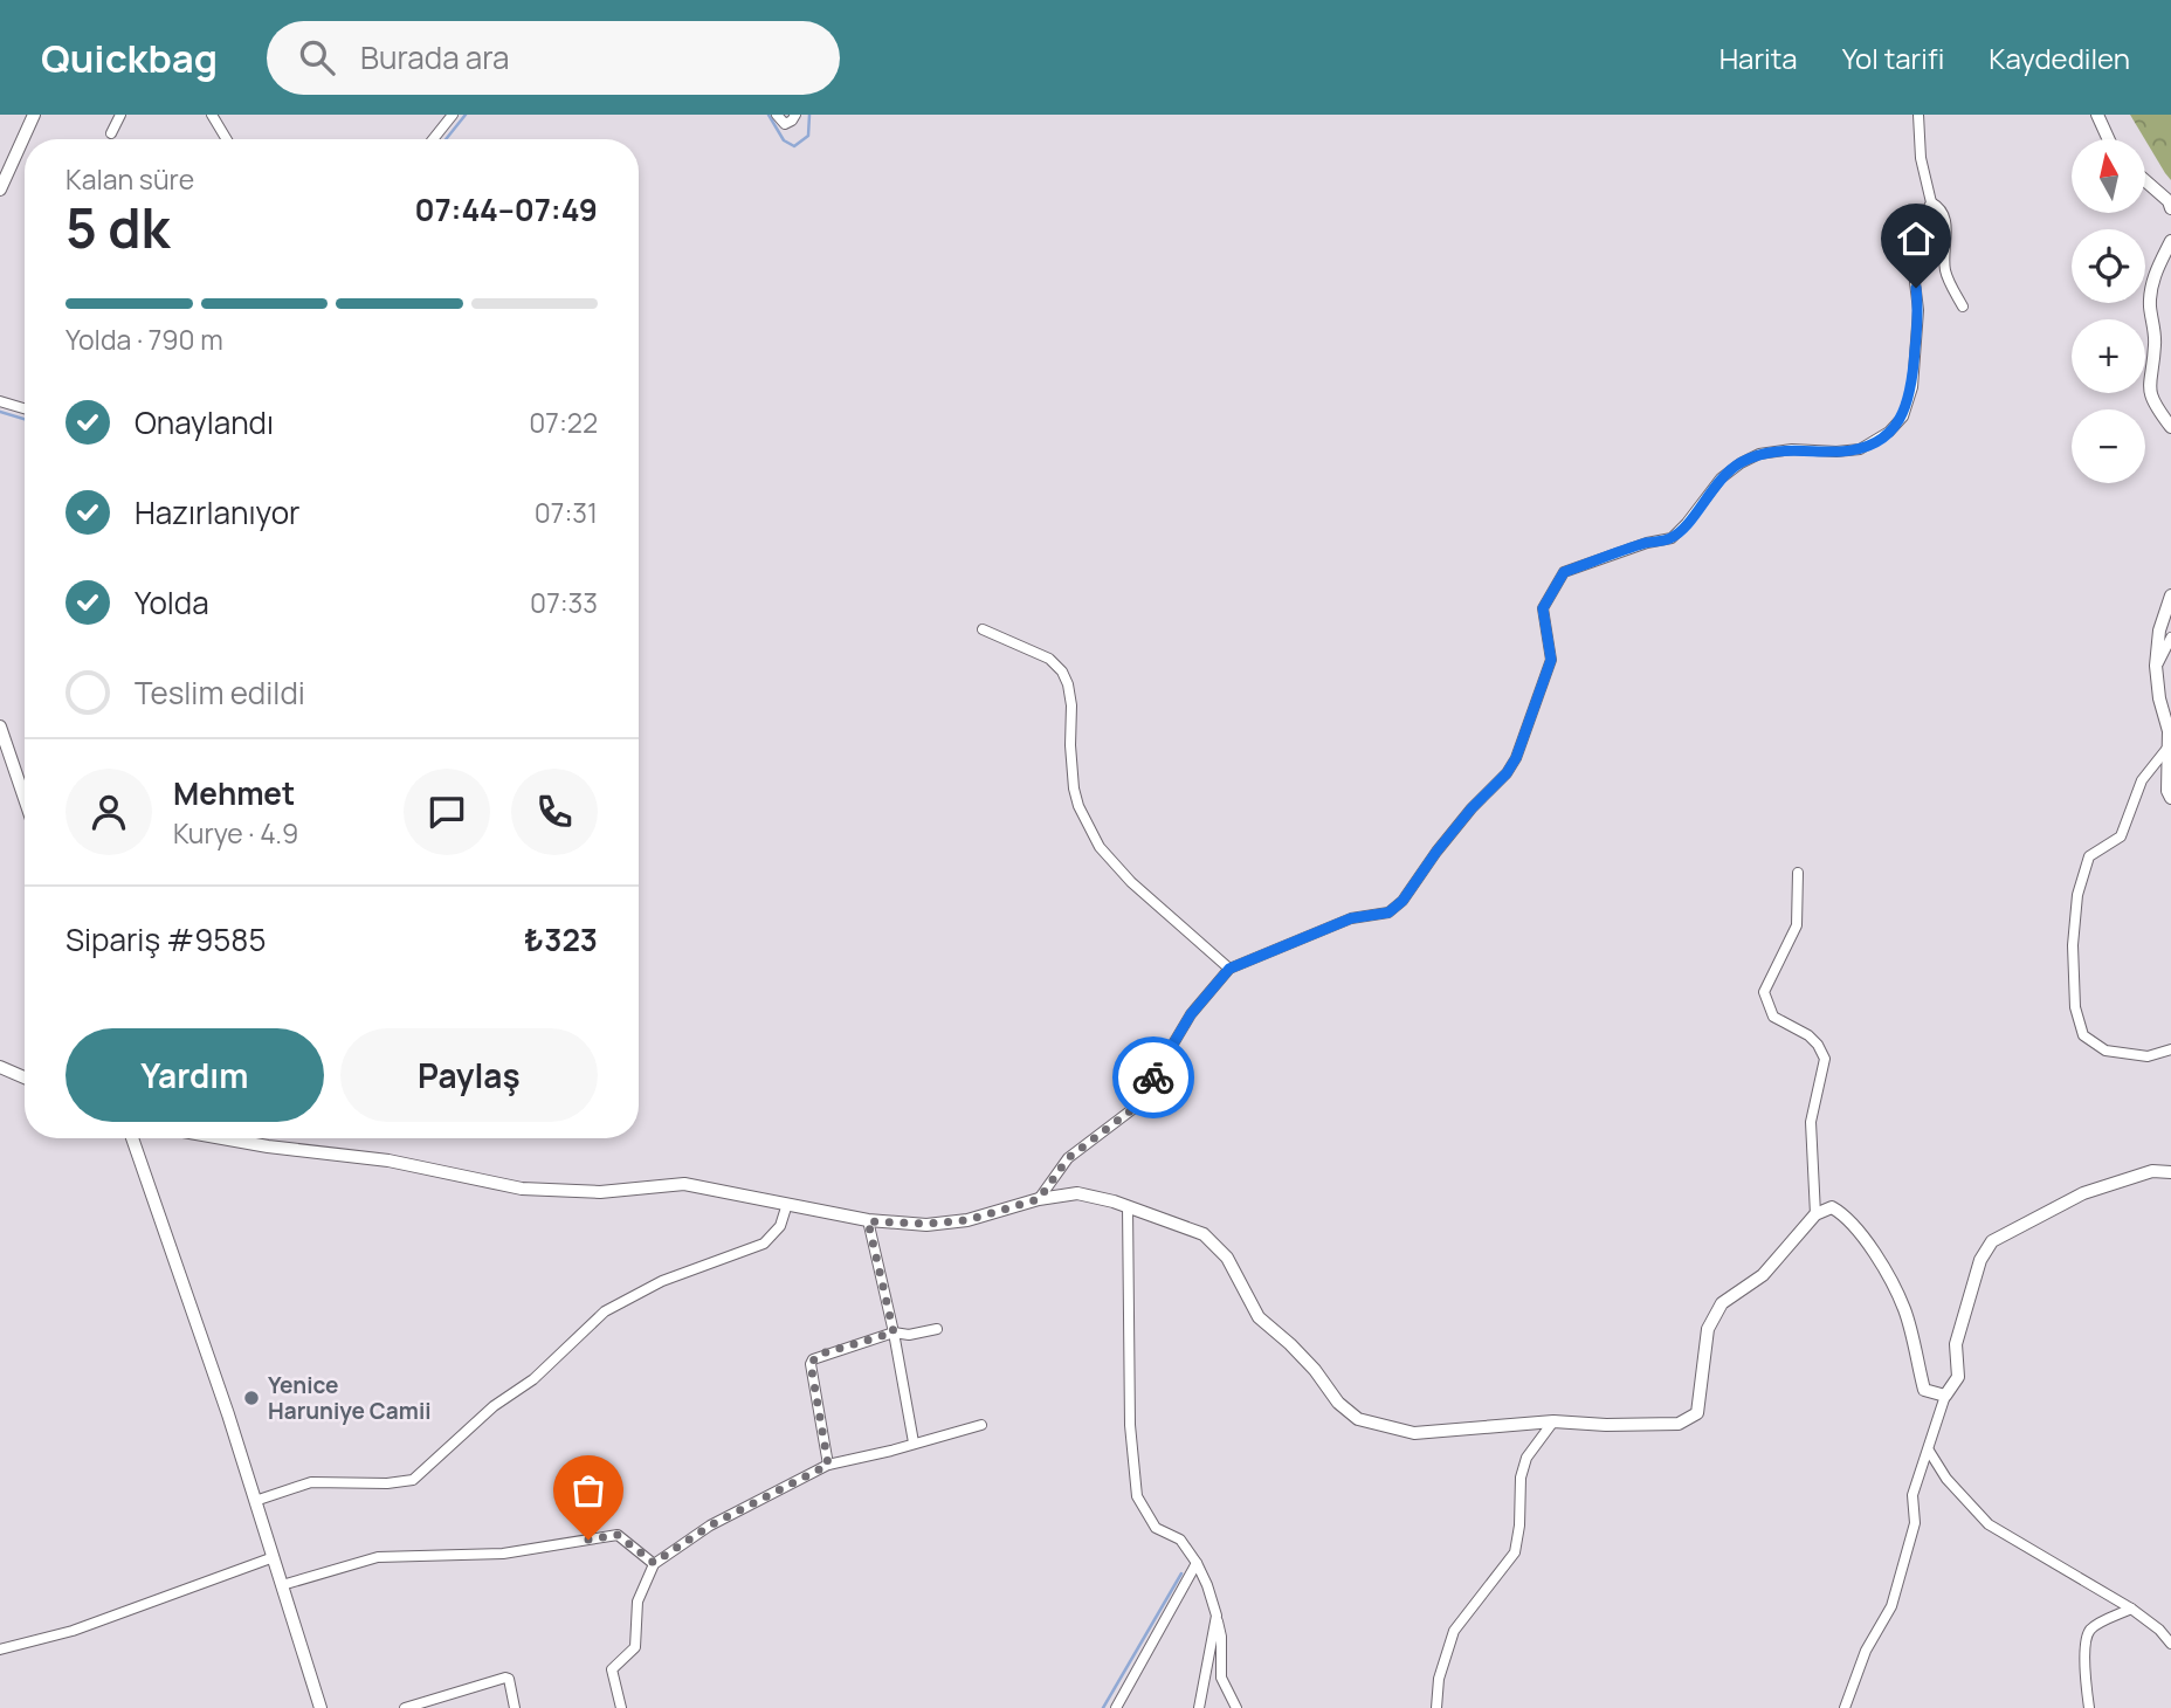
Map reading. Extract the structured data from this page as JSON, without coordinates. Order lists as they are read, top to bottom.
{
  "places": ["Yenice Haruniye Camii"],
  "north": "top",
  "page": {
    "header": "Quickbag",
    "search": "Burada ara",
    "nav": ["Harita", "Yol tarifi", "Kaydedilen"],
    "map_buttons": ["+", "−"],
    "heading": ["5 dk", "Kalan süre", "07:44–07:49"],
    "panel": [
      "Mehmet",
      "Kurye · 4.9",
      "Sipariş #9585",
      "₺323"
    ],
    "bar": "Yolda · 790 m",
    "list": [
      ["Onaylandı", "07:22"],
      ["Hazırlanıyor", "07:31"],
      ["Yolda", "07:33"],
      "Teslim edildi"
    ],
    "buttons": ["Yardım", "Paylaş"]
  }
}
